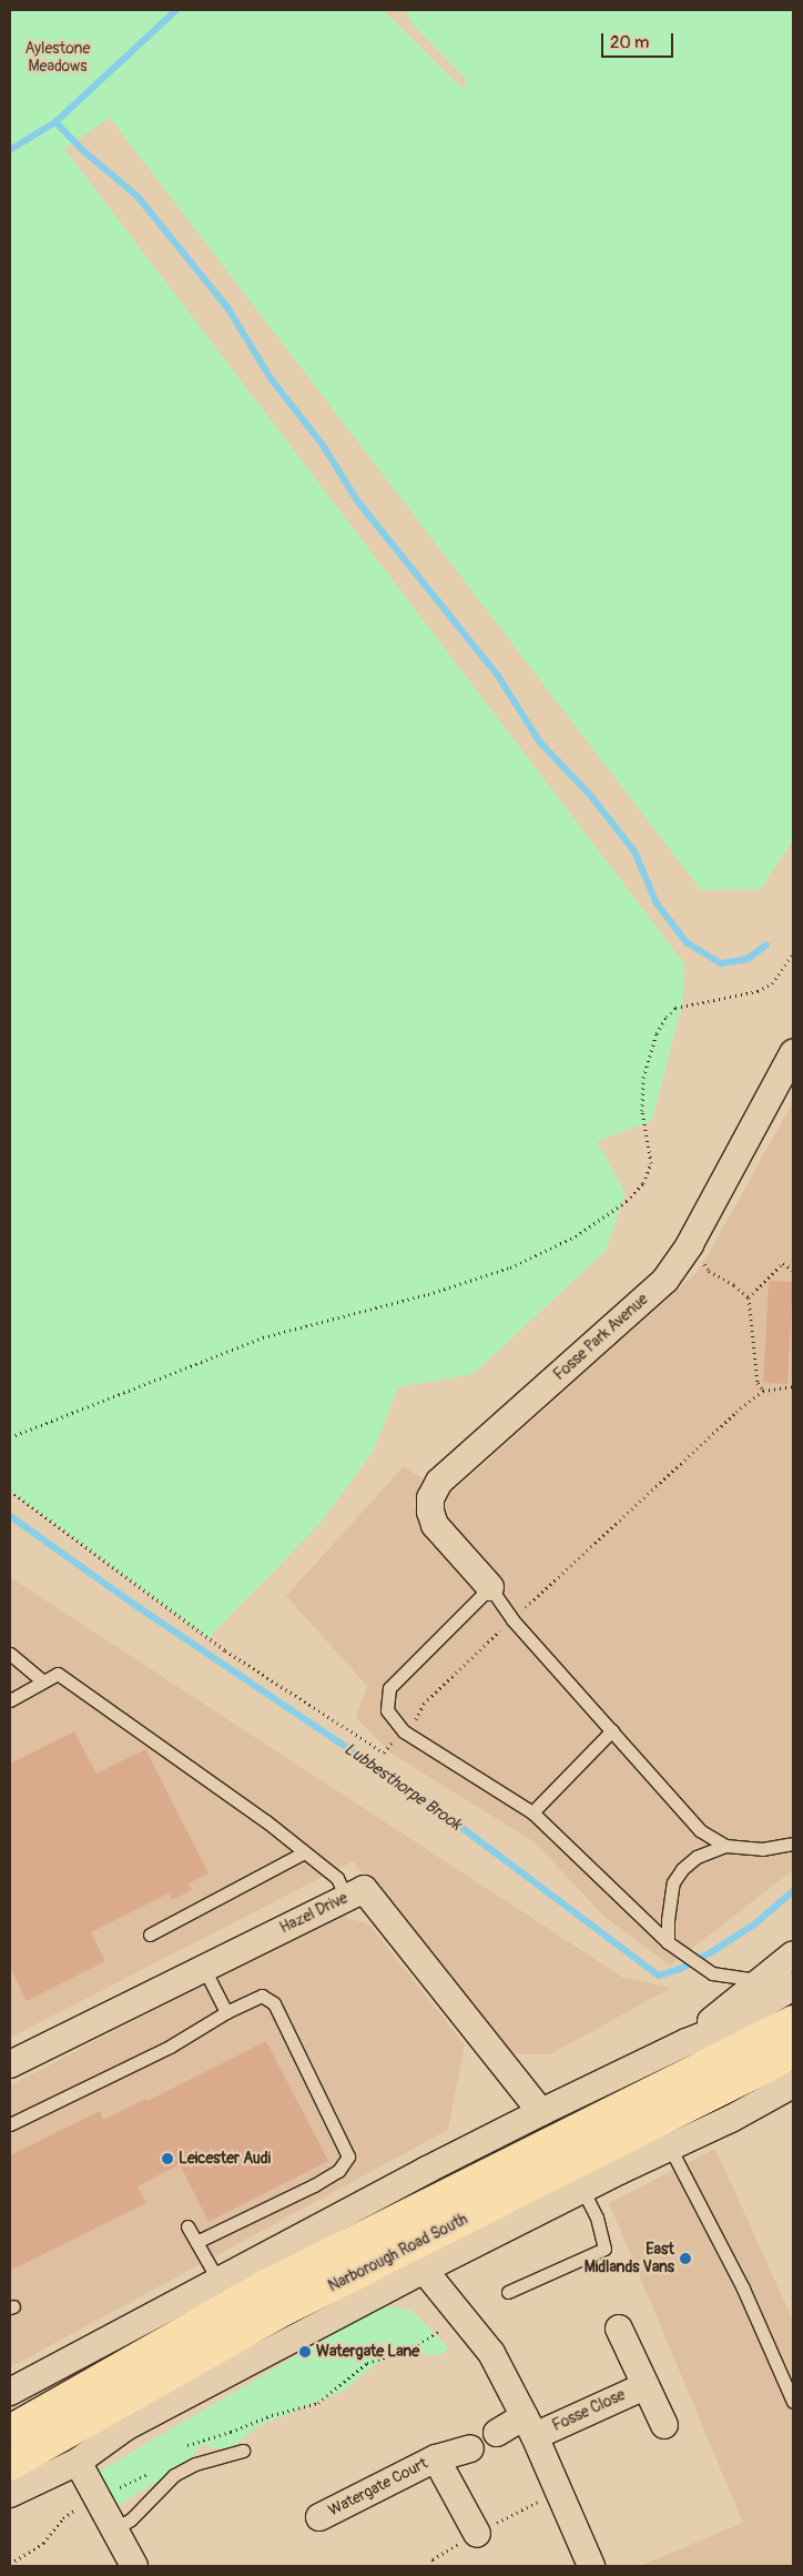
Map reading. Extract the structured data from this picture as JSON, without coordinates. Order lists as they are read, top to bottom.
{
  "streets": {
    "main road": ["Narborough Road South"],
    "street": [
      "Fosse Park Avenue",
      "Hazel Drive",
      "Fosse Close",
      "Watergate Court"
    ]
  },
  "water": ["Lubbesthorpe Brook"],
  "parks": ["Aylestone Meadows"],
  "places": ["Leicester Audi", "East Midlands Vans", "Watergate Lane"],
  "scale_bar": "20 m"
}
